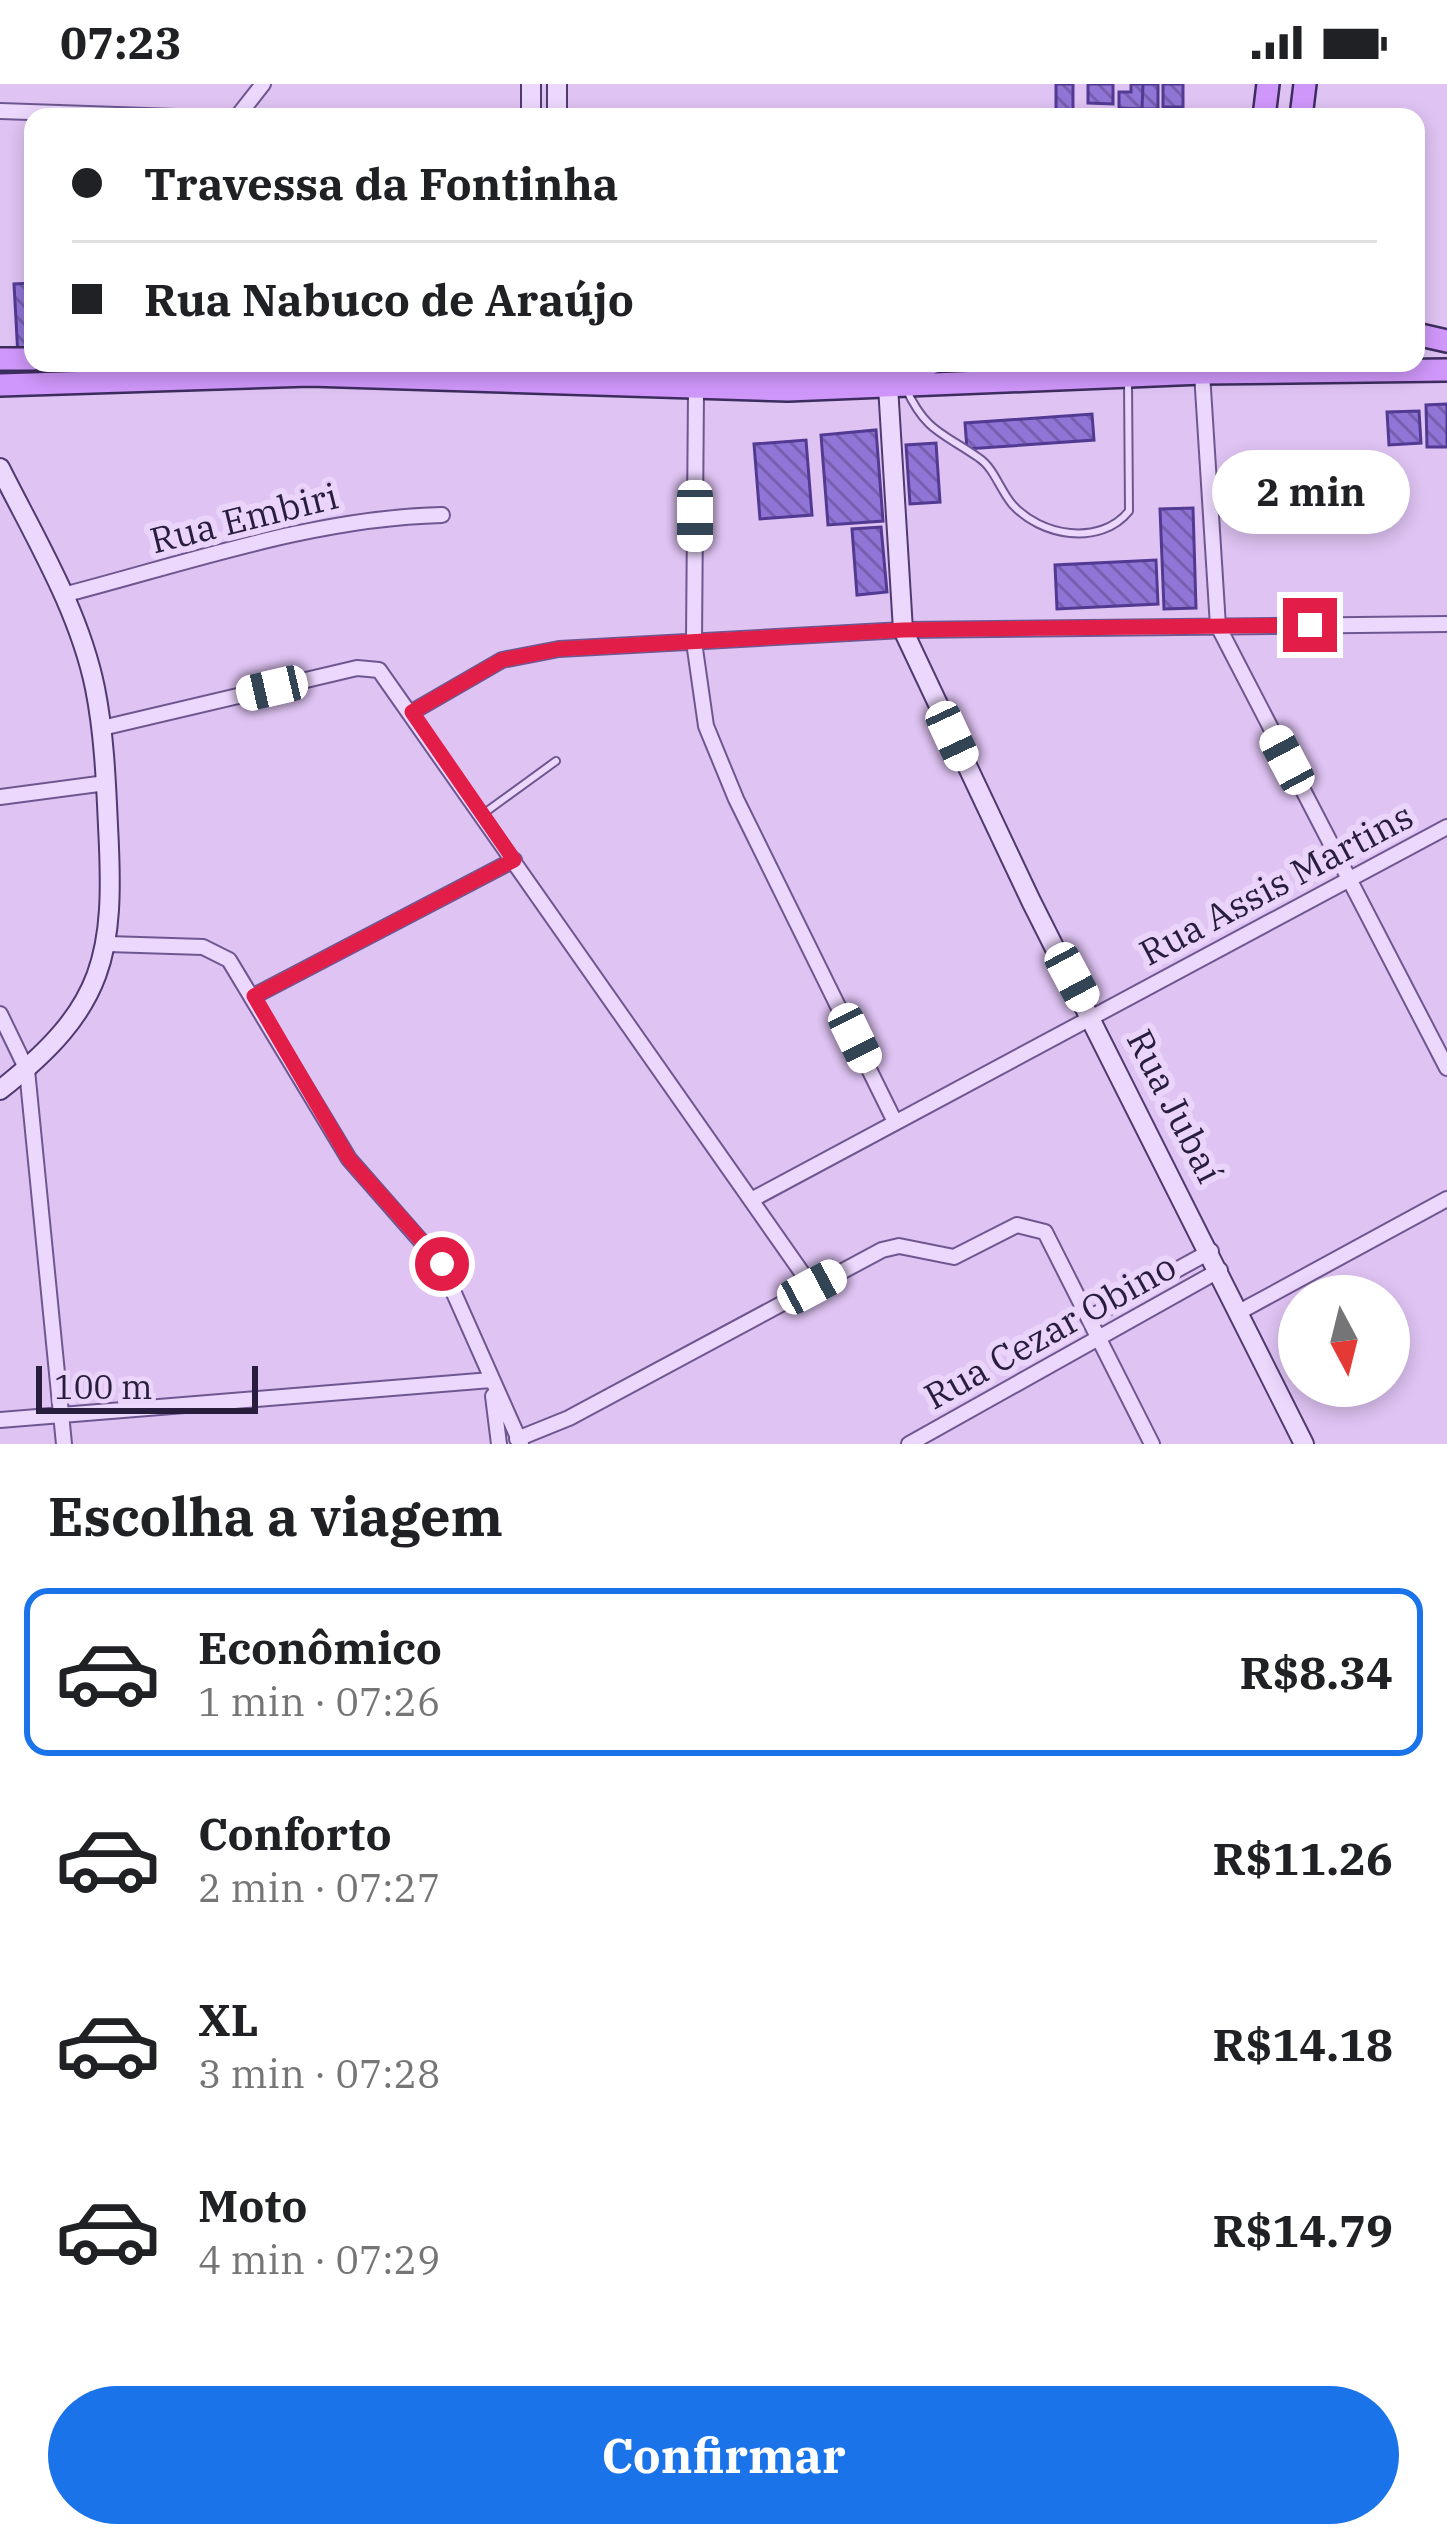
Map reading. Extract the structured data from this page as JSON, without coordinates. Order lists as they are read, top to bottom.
{
  "streets": {
    "street": [
      "Rua Embiri",
      "Rua Assis Martins",
      "Rua Jubaí",
      "Rua Cezar Obino"
    ]
  },
  "crossings": [
    ["Rua Assis Martins", "Rua Jubaí"],
    ["Rua Jubaí", "Rua Cezar Obino"]
  ],
  "scale_bar": "100 m",
  "north": "bottom",
  "page": {
    "status": "07:23",
    "banner": ["Travessa da Fontinha", "Rua Nabuco de Araújo"],
    "bubble": "2 min",
    "scale": "100 m",
    "heading": "Escolha a viagem",
    "list": [
      {
        "name": "Econômico",
        "note": "1 min · 07:26",
        "value": "R$8.34"
      },
      {
        "name": "Conforto",
        "note": "2 min · 07:27",
        "value": "R$11.26"
      },
      {
        "name": "XL",
        "note": "3 min · 07:28",
        "value": "R$14.18"
      },
      {
        "name": "Moto",
        "note": "4 min · 07:29",
        "value": "R$14.79"
      }
    ],
    "buttons": "Confirmar"
  }
}
